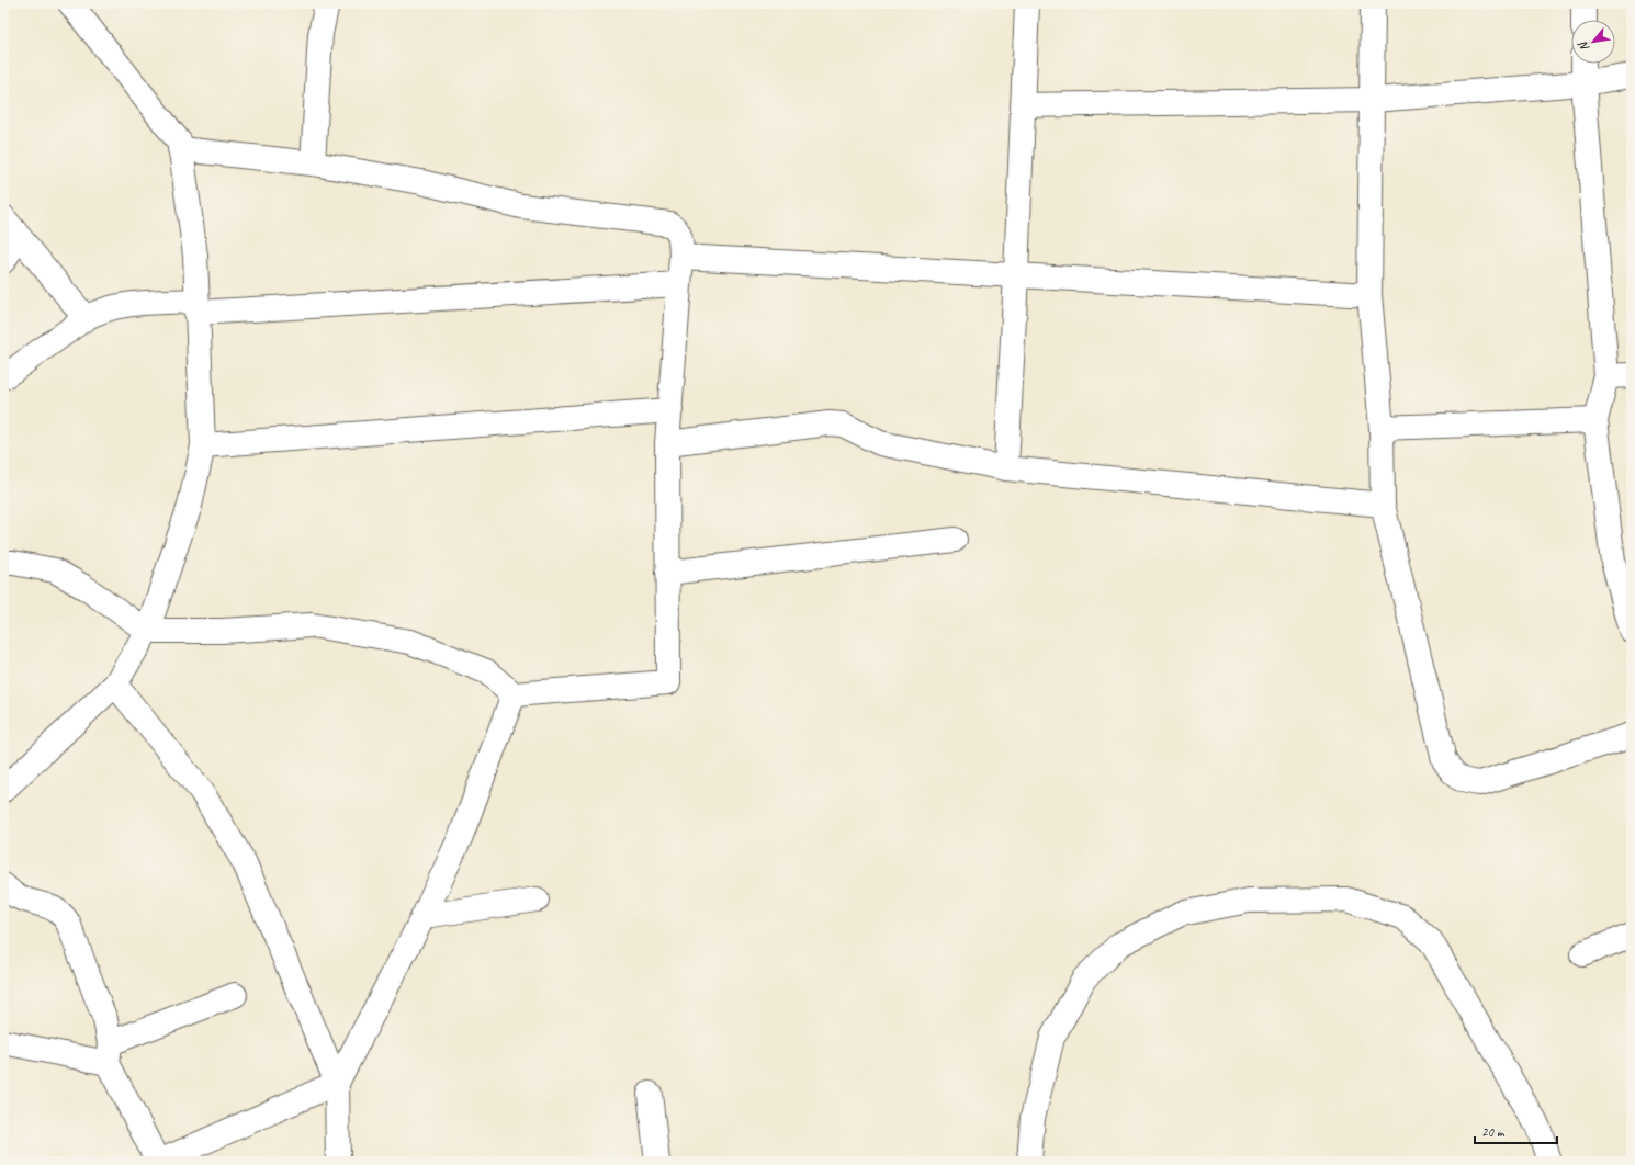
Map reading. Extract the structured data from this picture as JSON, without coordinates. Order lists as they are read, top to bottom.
{
  "scale_bar": "20 m",
  "north": "bottom left"
}
